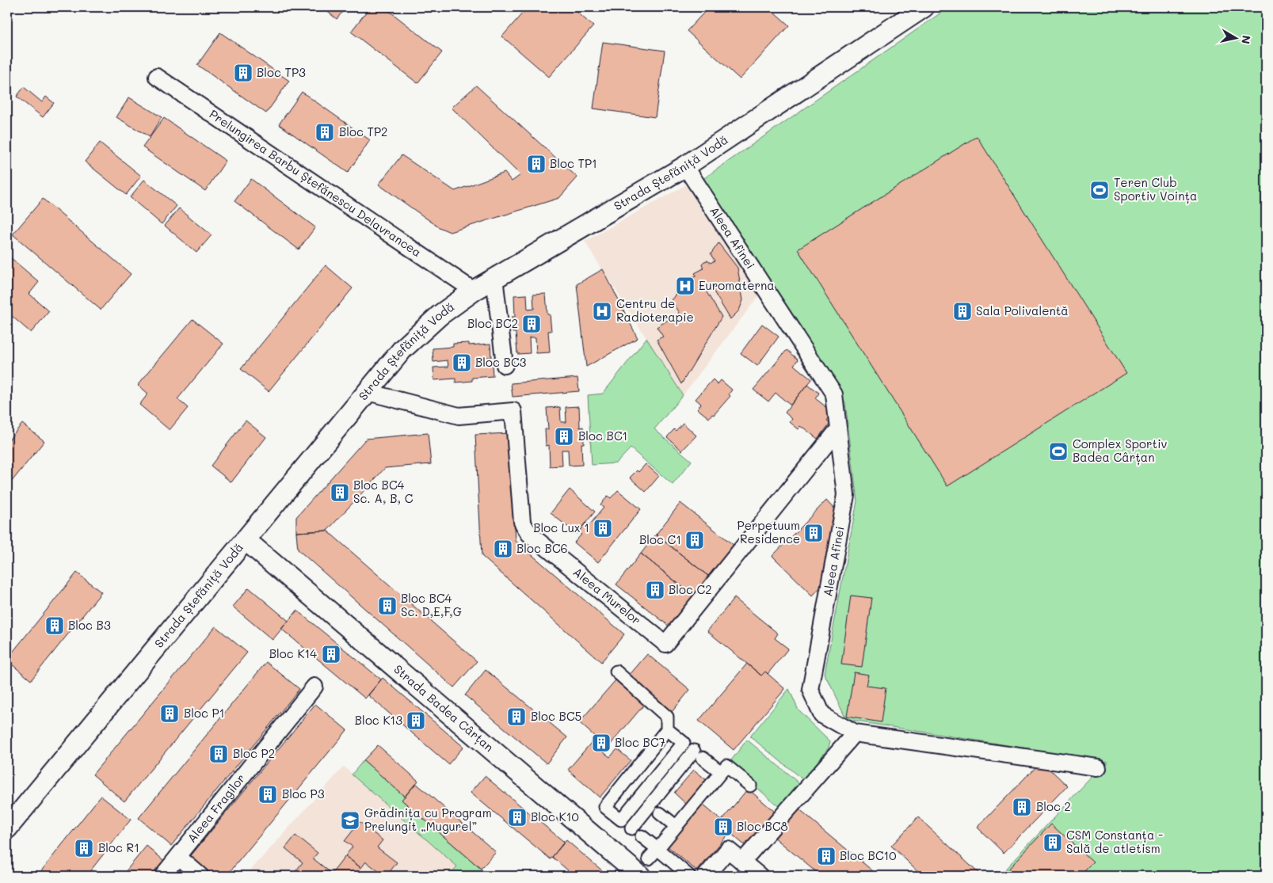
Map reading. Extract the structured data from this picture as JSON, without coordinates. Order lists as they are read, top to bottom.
{
  "streets": {
    "street": [
      "Strada Ștefăniță Vodă",
      "Prelungirea Barbu Ștefănescu Delavrancea",
      "Aleea Afinei",
      "Aleea Murelor",
      "Strada Badea Cârțan",
      "Aleea Fragilor"
    ]
  },
  "crossings": [
    ["Strada Ștefăniță Vodă", "Prelungirea Barbu Ștefănescu Delavrancea"],
    ["Strada Ștefăniță Vodă", "Aleea Afinei"],
    ["Strada Ștefăniță Vodă", "Aleea Murelor"],
    ["Strada Ștefăniță Vodă", "Strada Badea Cârțan"],
    ["Aleea Afinei", "Aleea Murelor"]
  ],
  "places": {
    "building": [
      "Bloc TP3",
      "Bloc TP2",
      "Bloc TP1",
      "Sala Polivalentă",
      "Bloc BC2",
      "Bloc BC3",
      "Bloc BC1",
      "Bloc BC4 Sc. A, B, C",
      "Bloc Lux 1",
      "Perpetuum Residence",
      "Bloc C1",
      "Bloc BC6",
      "Bloc C2",
      "Bloc BC4 Sc. D,E,F,G",
      "Bloc B3",
      "Bloc K14",
      "Bloc P1",
      "Bloc BC5",
      "Bloc K13",
      "Bloc BC7",
      "Bloc P2",
      "Bloc P3",
      "Bloc 2",
      "Bloc K10",
      "Bloc BC8",
      "CSM Constanța - Sală de atletism",
      "Bloc R1",
      "Bloc BC10"
    ],
    "sports": ["Teren Club Sportiv Voința", "Complex Sportiv Badea Cârțan"],
    "hospital": ["Euromaterna", "Centru de Radioterapie"],
    "school or university": ["Grădinița cu Program Prelungit „Mugurel”"]
  },
  "north": "right"
}
